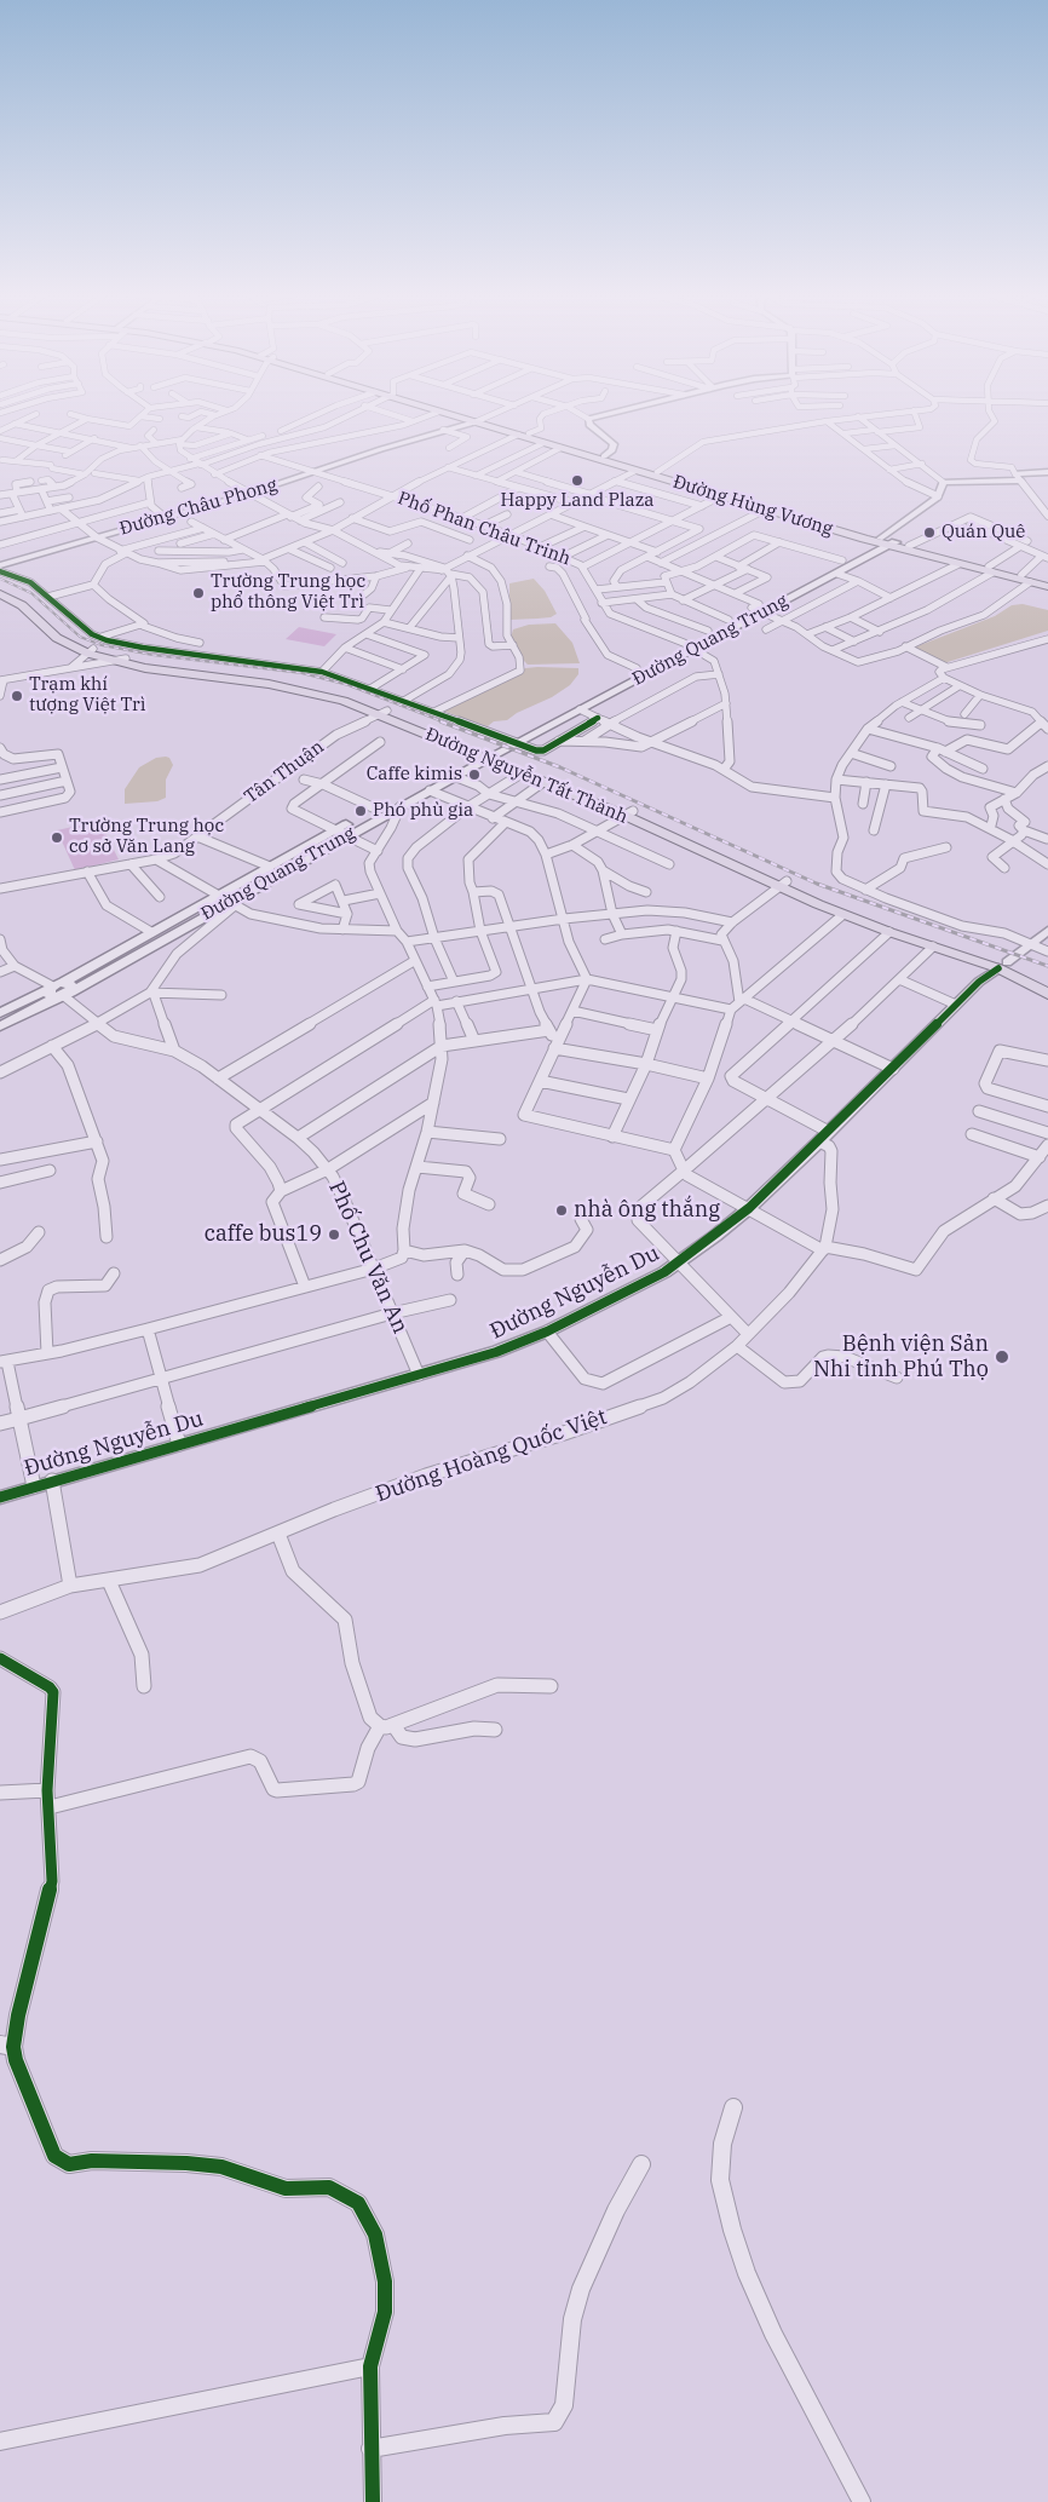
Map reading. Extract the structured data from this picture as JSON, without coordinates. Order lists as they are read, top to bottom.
{
  "streets": {
    "main road": ["Đường Hùng Vương", "Đường Quang Trung", "Đường Nguyễn Tất Thành"],
    "street": [
      "Đường Châu Phong",
      "Phố Phan Châu Trinh",
      "Tân Thuận",
      "Phố Chu Văn An",
      "Đường Nguyễn Du",
      "Đường Hoàng Quốc Việt"
    ]
  },
  "crossings": [
    ["Đường Hùng Vương", "Đường Châu Phong"],
    ["Đường Hùng Vương", "Đường Quang Trung"],
    ["Đường Châu Phong", "Phố Phan Châu Trinh"],
    ["Đường Quang Trung", "Đường Nguyễn Tất Thành"],
    ["Đường Quang Trung", "Phố Chu Văn An"],
    ["Tân Thuận", "Đường Nguyễn Tất Thành"],
    ["Đường Nguyễn Tất Thành", "Đường Nguyễn Du"],
    ["Phố Chu Văn An", "Đường Nguyễn Du"],
    ["Đường Nguyễn Du", "Đường Hoàng Quốc Việt"]
  ],
  "places": [
    "Happy Land Plaza",
    "Quán Quê",
    "Trường Trung học phổ thông Việt Trì",
    "Trạm khí tượng Việt Trì",
    "Caffe kimis",
    "Phó phù gia",
    "Trường Trung học cơ sở Văn Lang",
    "nhà ông thắng",
    "caffe bus19",
    "Bệnh viện Sản Nhi tỉnh Phú Thọ"
  ]
}
